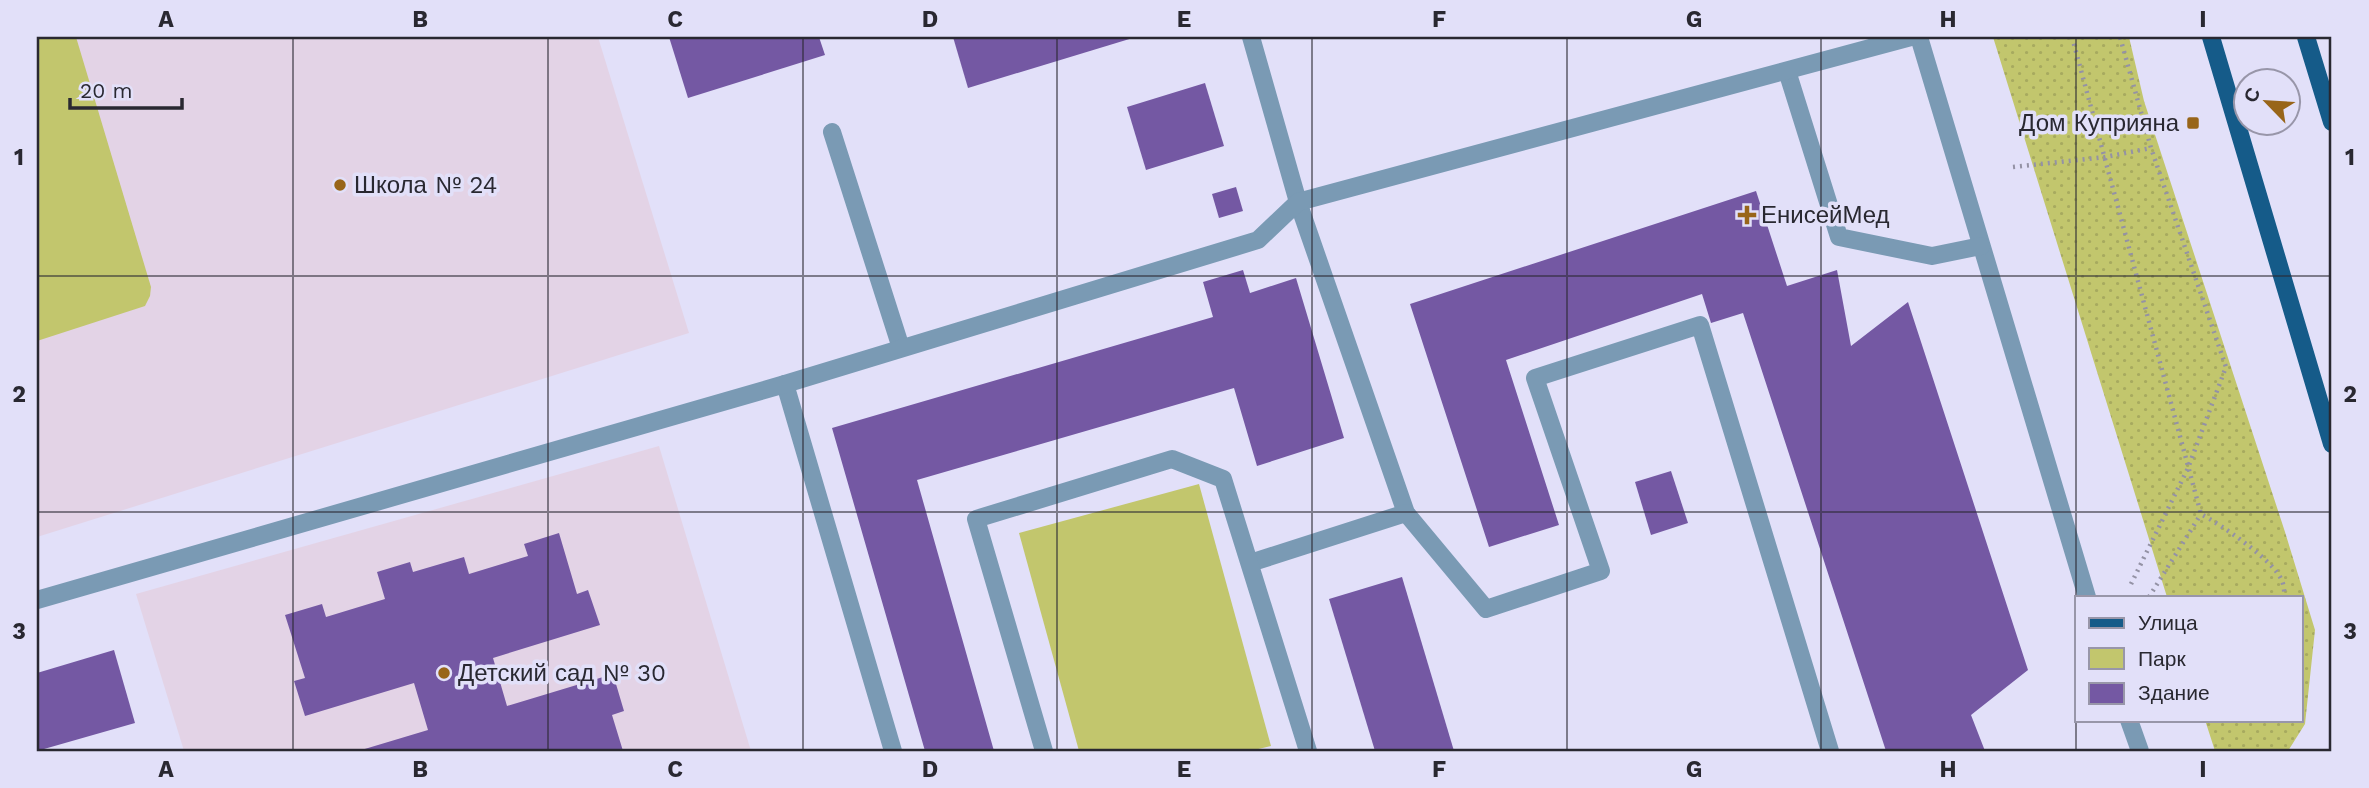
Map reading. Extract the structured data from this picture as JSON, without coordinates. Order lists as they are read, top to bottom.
{
  "places": {
    "transit": ["Дом Куприяна"],
    "other": ["Школа № 24", "Детский сад № 30"],
    "health": ["ЕнисейМед"]
  },
  "legend": ["Улица", "Парк", "Здание"],
  "scale_bar": "20 m",
  "north": "top left",
  "grid": {
    "columns": [
      "A",
      "B",
      "C",
      "D",
      "E",
      "F",
      "G",
      "H",
      "I"
    ],
    "rows": ["1", "2", "3"]
  }
}
